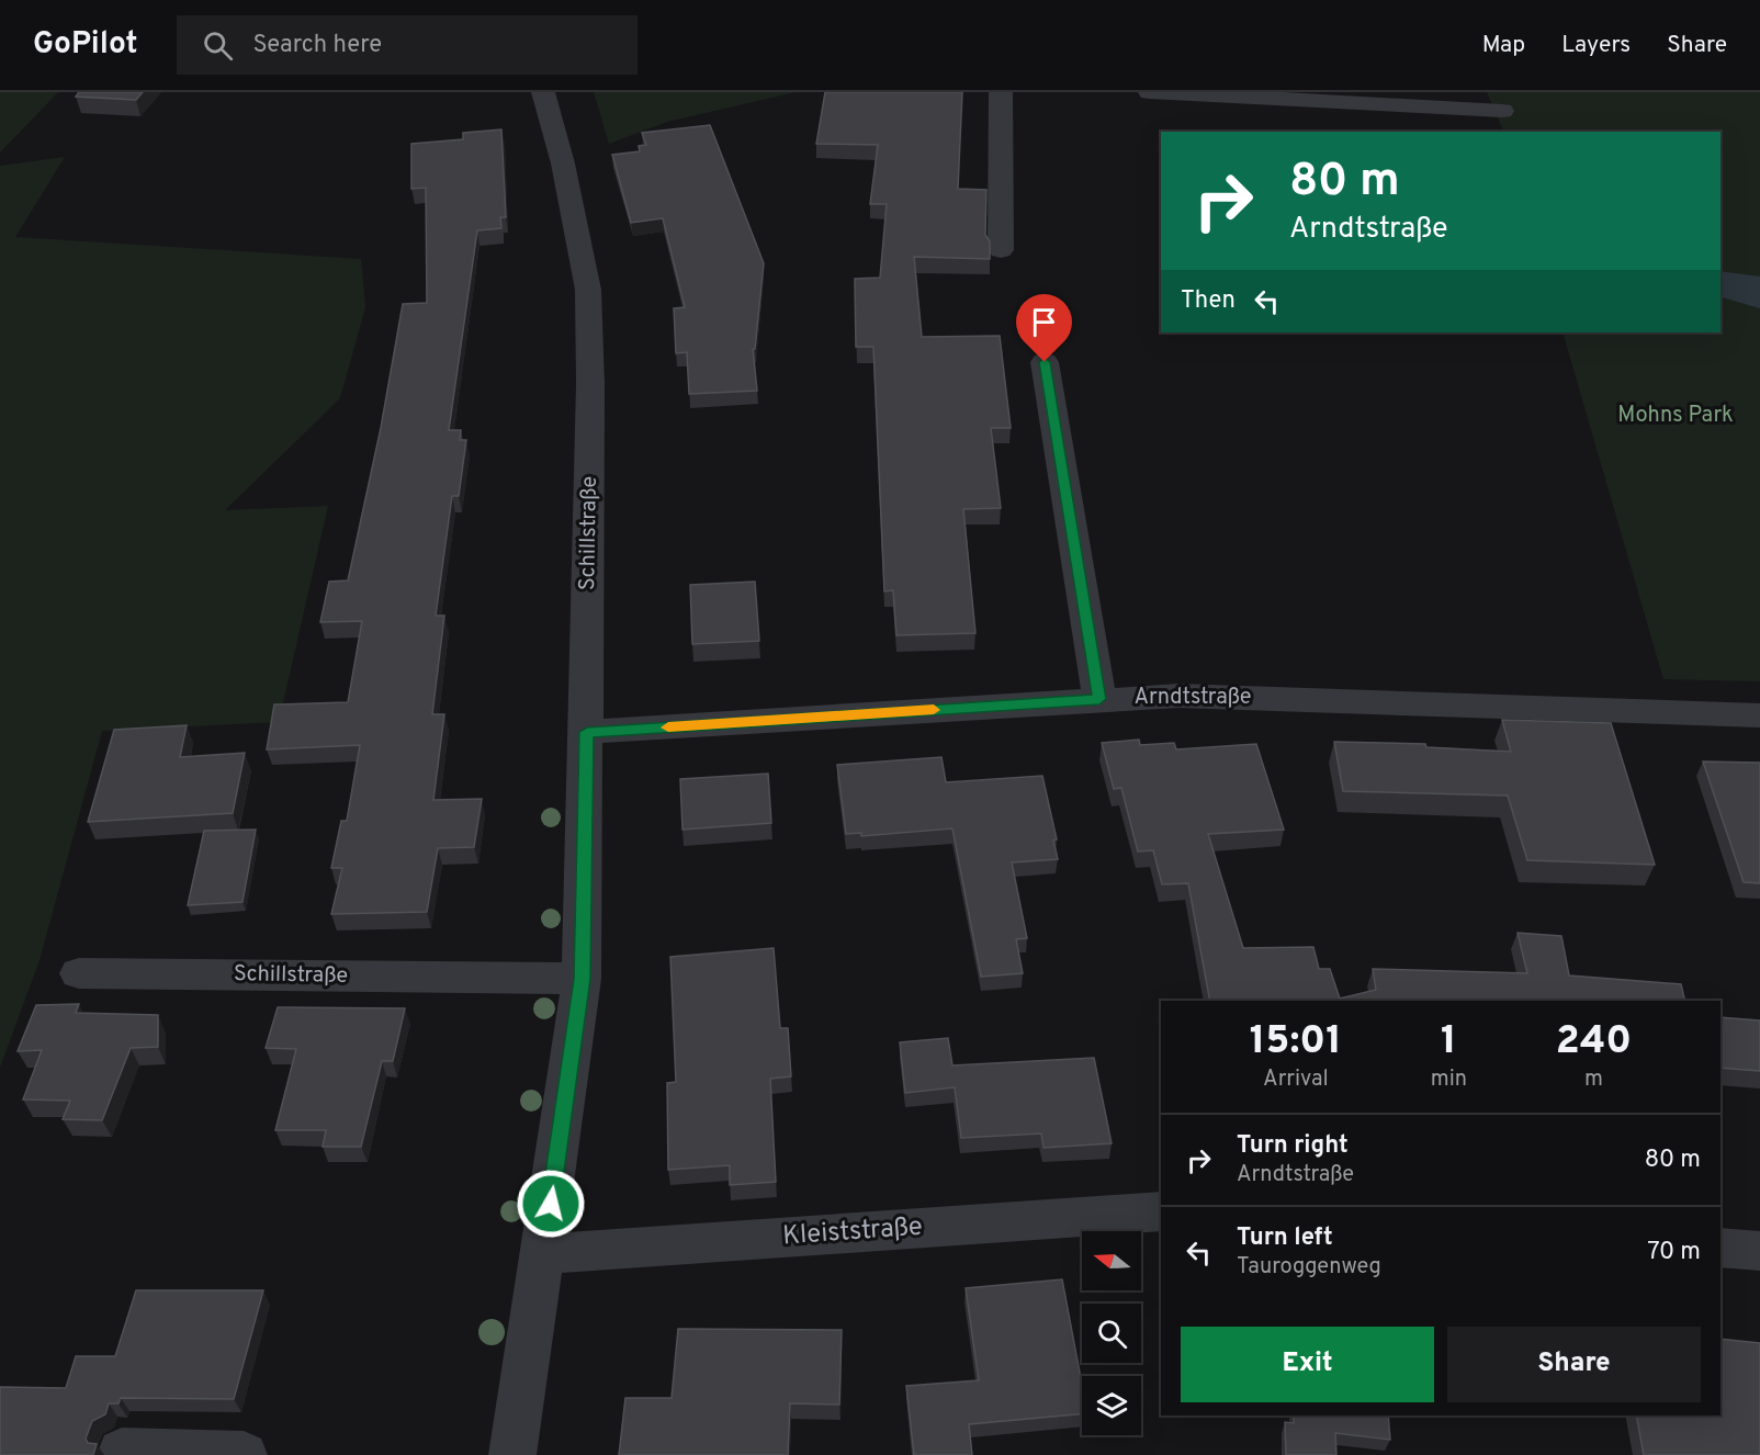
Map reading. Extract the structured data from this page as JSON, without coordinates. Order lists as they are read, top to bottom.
{
  "streets": {
    "street": ["Schillstraße", "Arndtstraße", "Kleiststraße"]
  },
  "crossings": [
    ["Schillstraße", "Arndtstraße"],
    ["Schillstraße", "Kleiststraße"]
  ],
  "parks": ["Mohns Park"],
  "north": "left",
  "page": {
    "header": "GoPilot",
    "search": "Search here",
    "nav": ["Map", "Layers", "Share"],
    "turn": ["80 m", "Arndtstraße"],
    "then": "Then",
    "eta": [
      "15:01",
      "Arrival",
      "1",
      "min",
      "240",
      "m"
    ],
    "list": [
      {
        "name": "Turn right",
        "note": "Arndtstraße",
        "value": "80 m"
      },
      {
        "name": "Turn left",
        "note": "Tauroggenweg",
        "value": "70 m"
      }
    ],
    "buttons": ["Exit", "Share"]
  }
}
